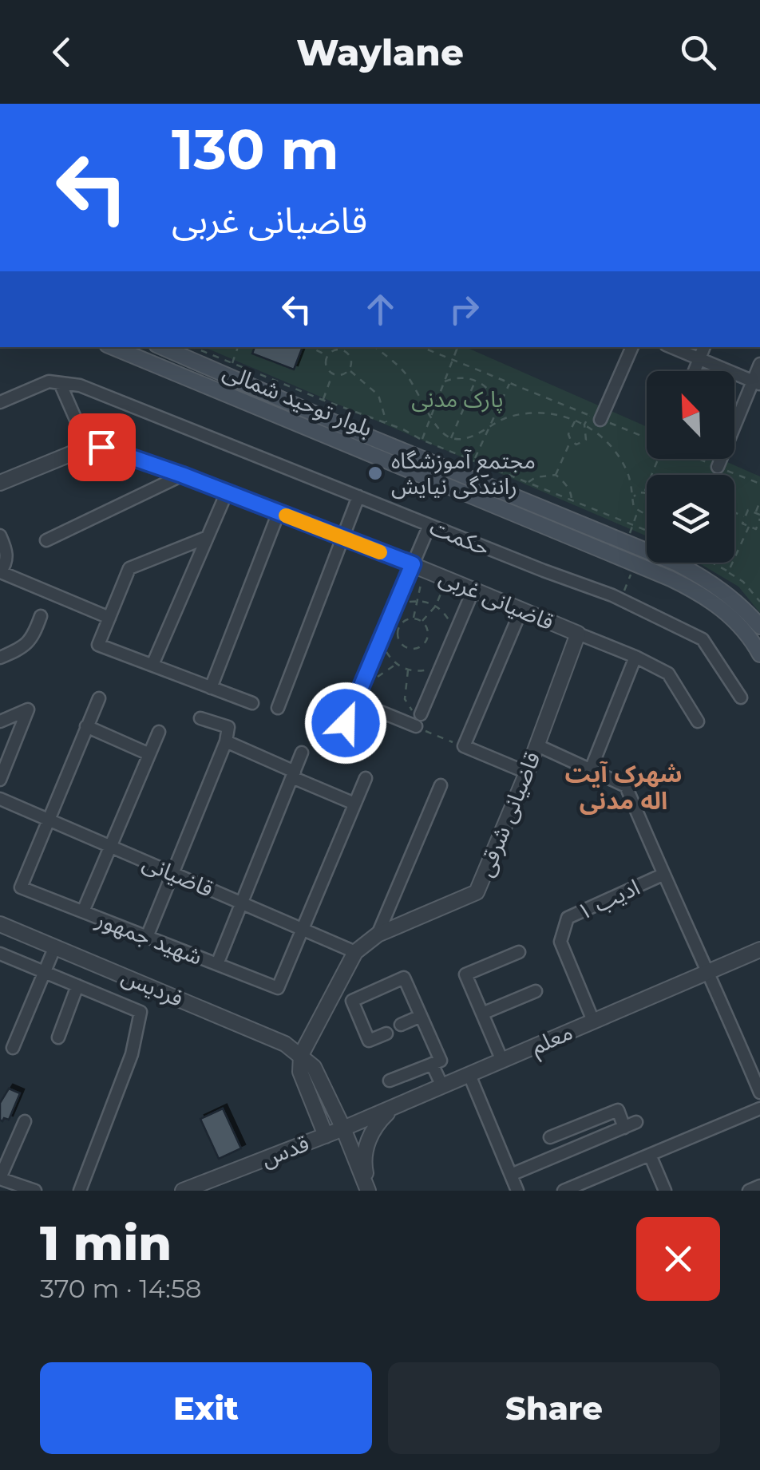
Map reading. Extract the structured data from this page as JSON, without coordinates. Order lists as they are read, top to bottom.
{
  "streets": {
    "main road": ["بلوار توحید شمالی"],
    "street": [
      "حکمت",
      "قاضیانی غربی",
      "قاضیانی شرقی",
      "قاضیانی",
      "ادیب ۱",
      "شهید جمهور",
      "فردیس",
      "معلم",
      "قدس"
    ]
  },
  "crossings": [
    ["قاضیانی غربی", "قاضیانی شرقی"],
    ["قاضیانی شرقی", "قاضیانی"],
    ["قاضیانی شرقی", "فردیس"],
    ["قاضیانی", "شهید جمهور"],
    ["ادیب ۱", "معلم"],
    ["فردیس", "معلم"],
    ["فردیس", "قدس"],
    ["معلم", "قدس"]
  ],
  "districts": ["شهرک آیت اله مدنی"],
  "parks": ["پارک مدنی"],
  "places": ["مجتمع آموزشگاه رانندگی نیایش"],
  "north": "top left",
  "page": {
    "header": "Waylane",
    "turn": ["130 m", "قاضیانی غربی"],
    "heading": ["1 min", "370 m · 14:58"],
    "buttons": ["Exit", "Share"]
  }
}
